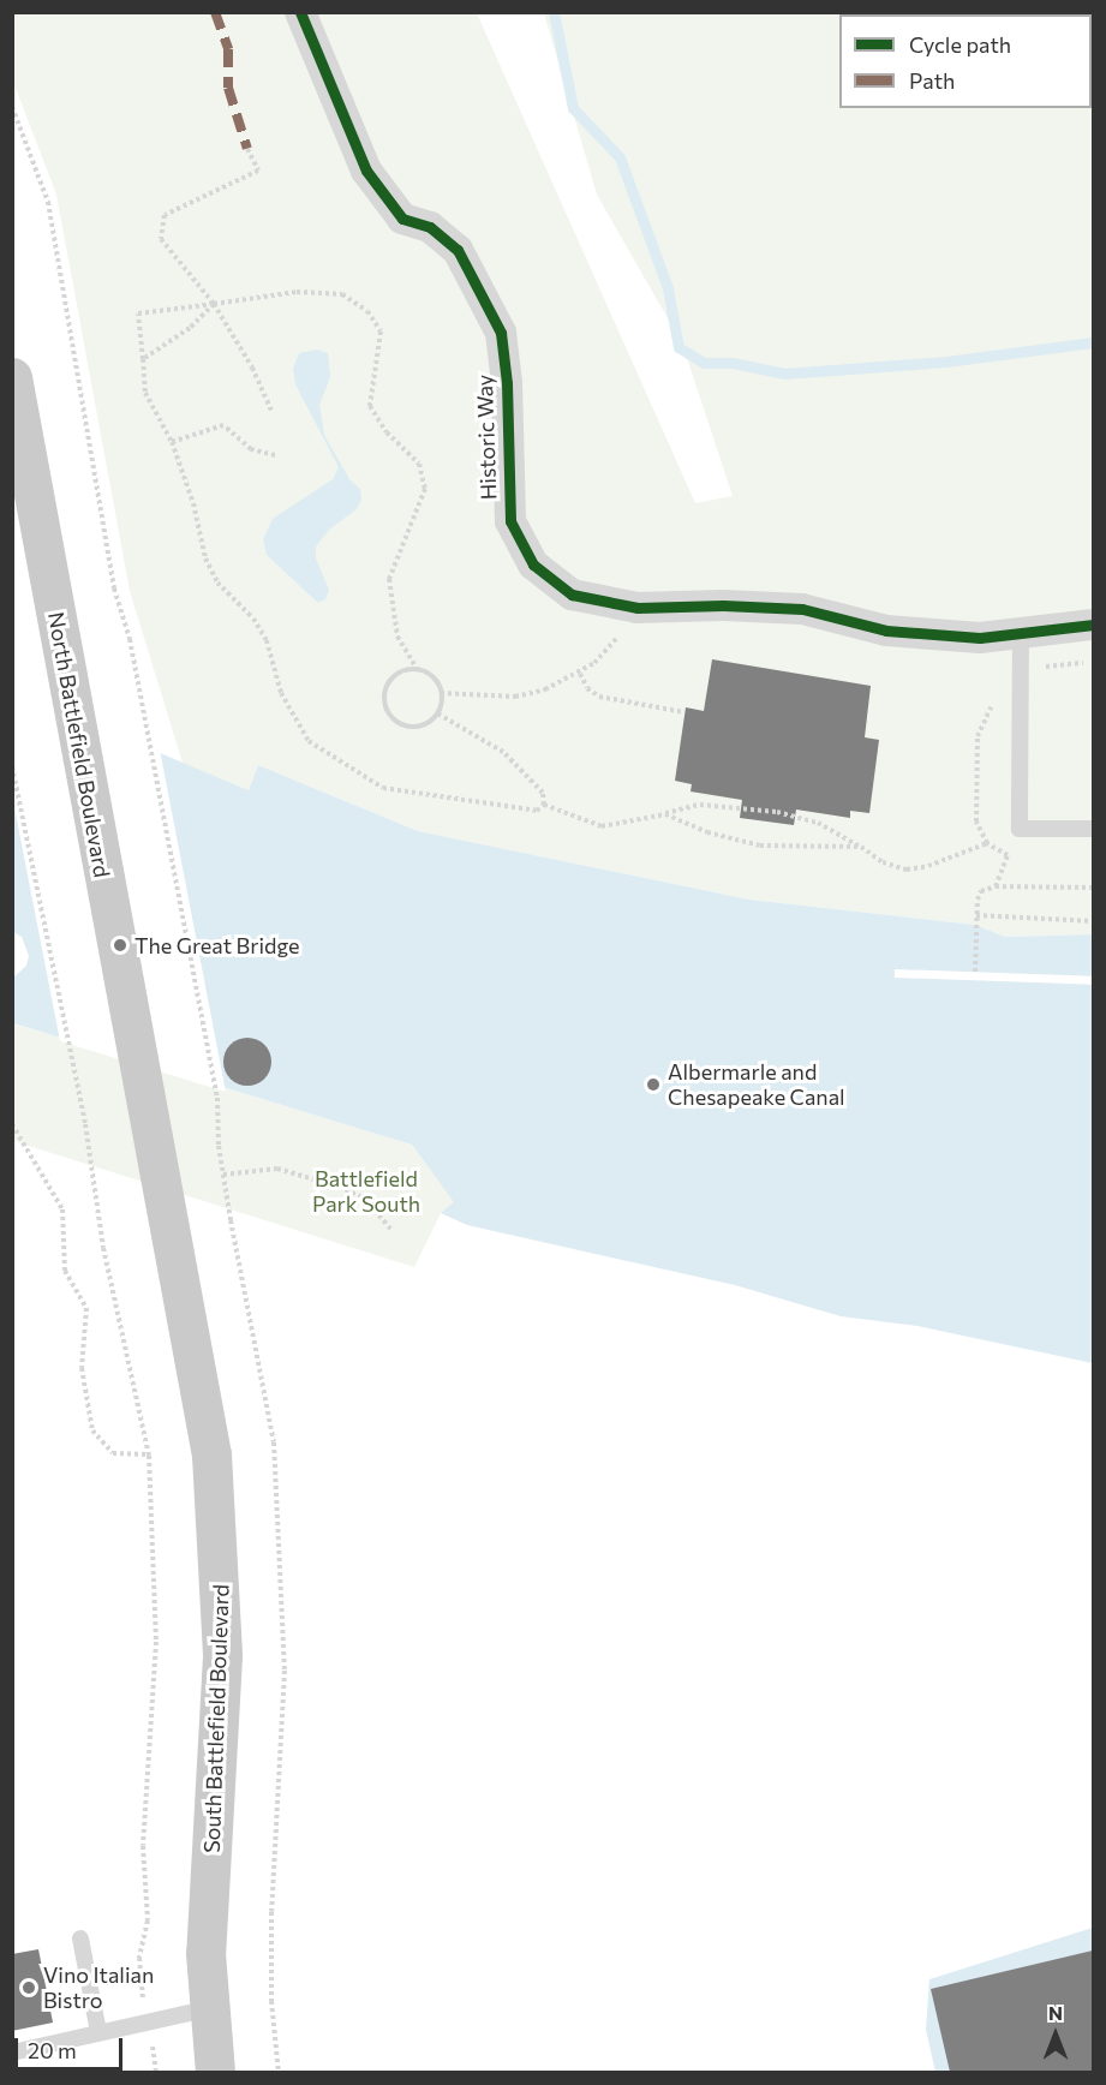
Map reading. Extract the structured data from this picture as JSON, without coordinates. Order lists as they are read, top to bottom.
{
  "streets": {
    "main road": ["North Battlefield Boulevard", "South Battlefield Boulevard"],
    "street": ["Historic Way"]
  },
  "crossings": [
    ["North Battlefield Boulevard", "South Battlefield Boulevard"]
  ],
  "parks": ["Battlefield Park South"],
  "places": ["The Great Bridge", "Albermarle and Chesapeake Canal", "Vino Italian Bistro"],
  "legend": ["Cycle path", "Path"],
  "scale_bar": "20 m",
  "north": "top"
}
